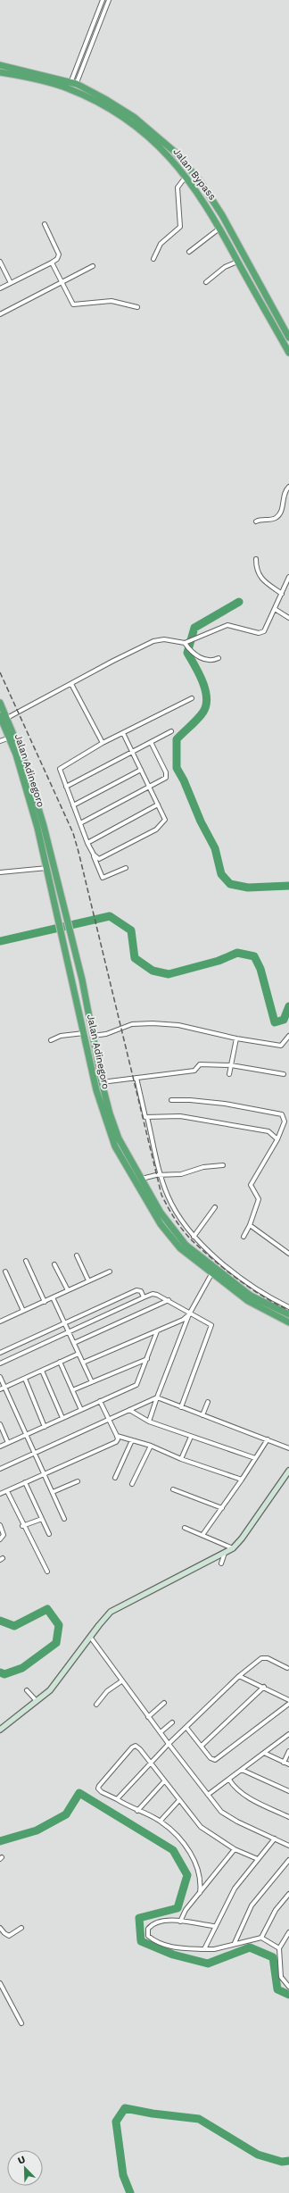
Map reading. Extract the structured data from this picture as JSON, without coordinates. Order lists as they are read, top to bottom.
{
  "streets": {
    "highway": ["Jalan Bypass", "Jalan Adinegoro"]
  },
  "north": "top left"
}
